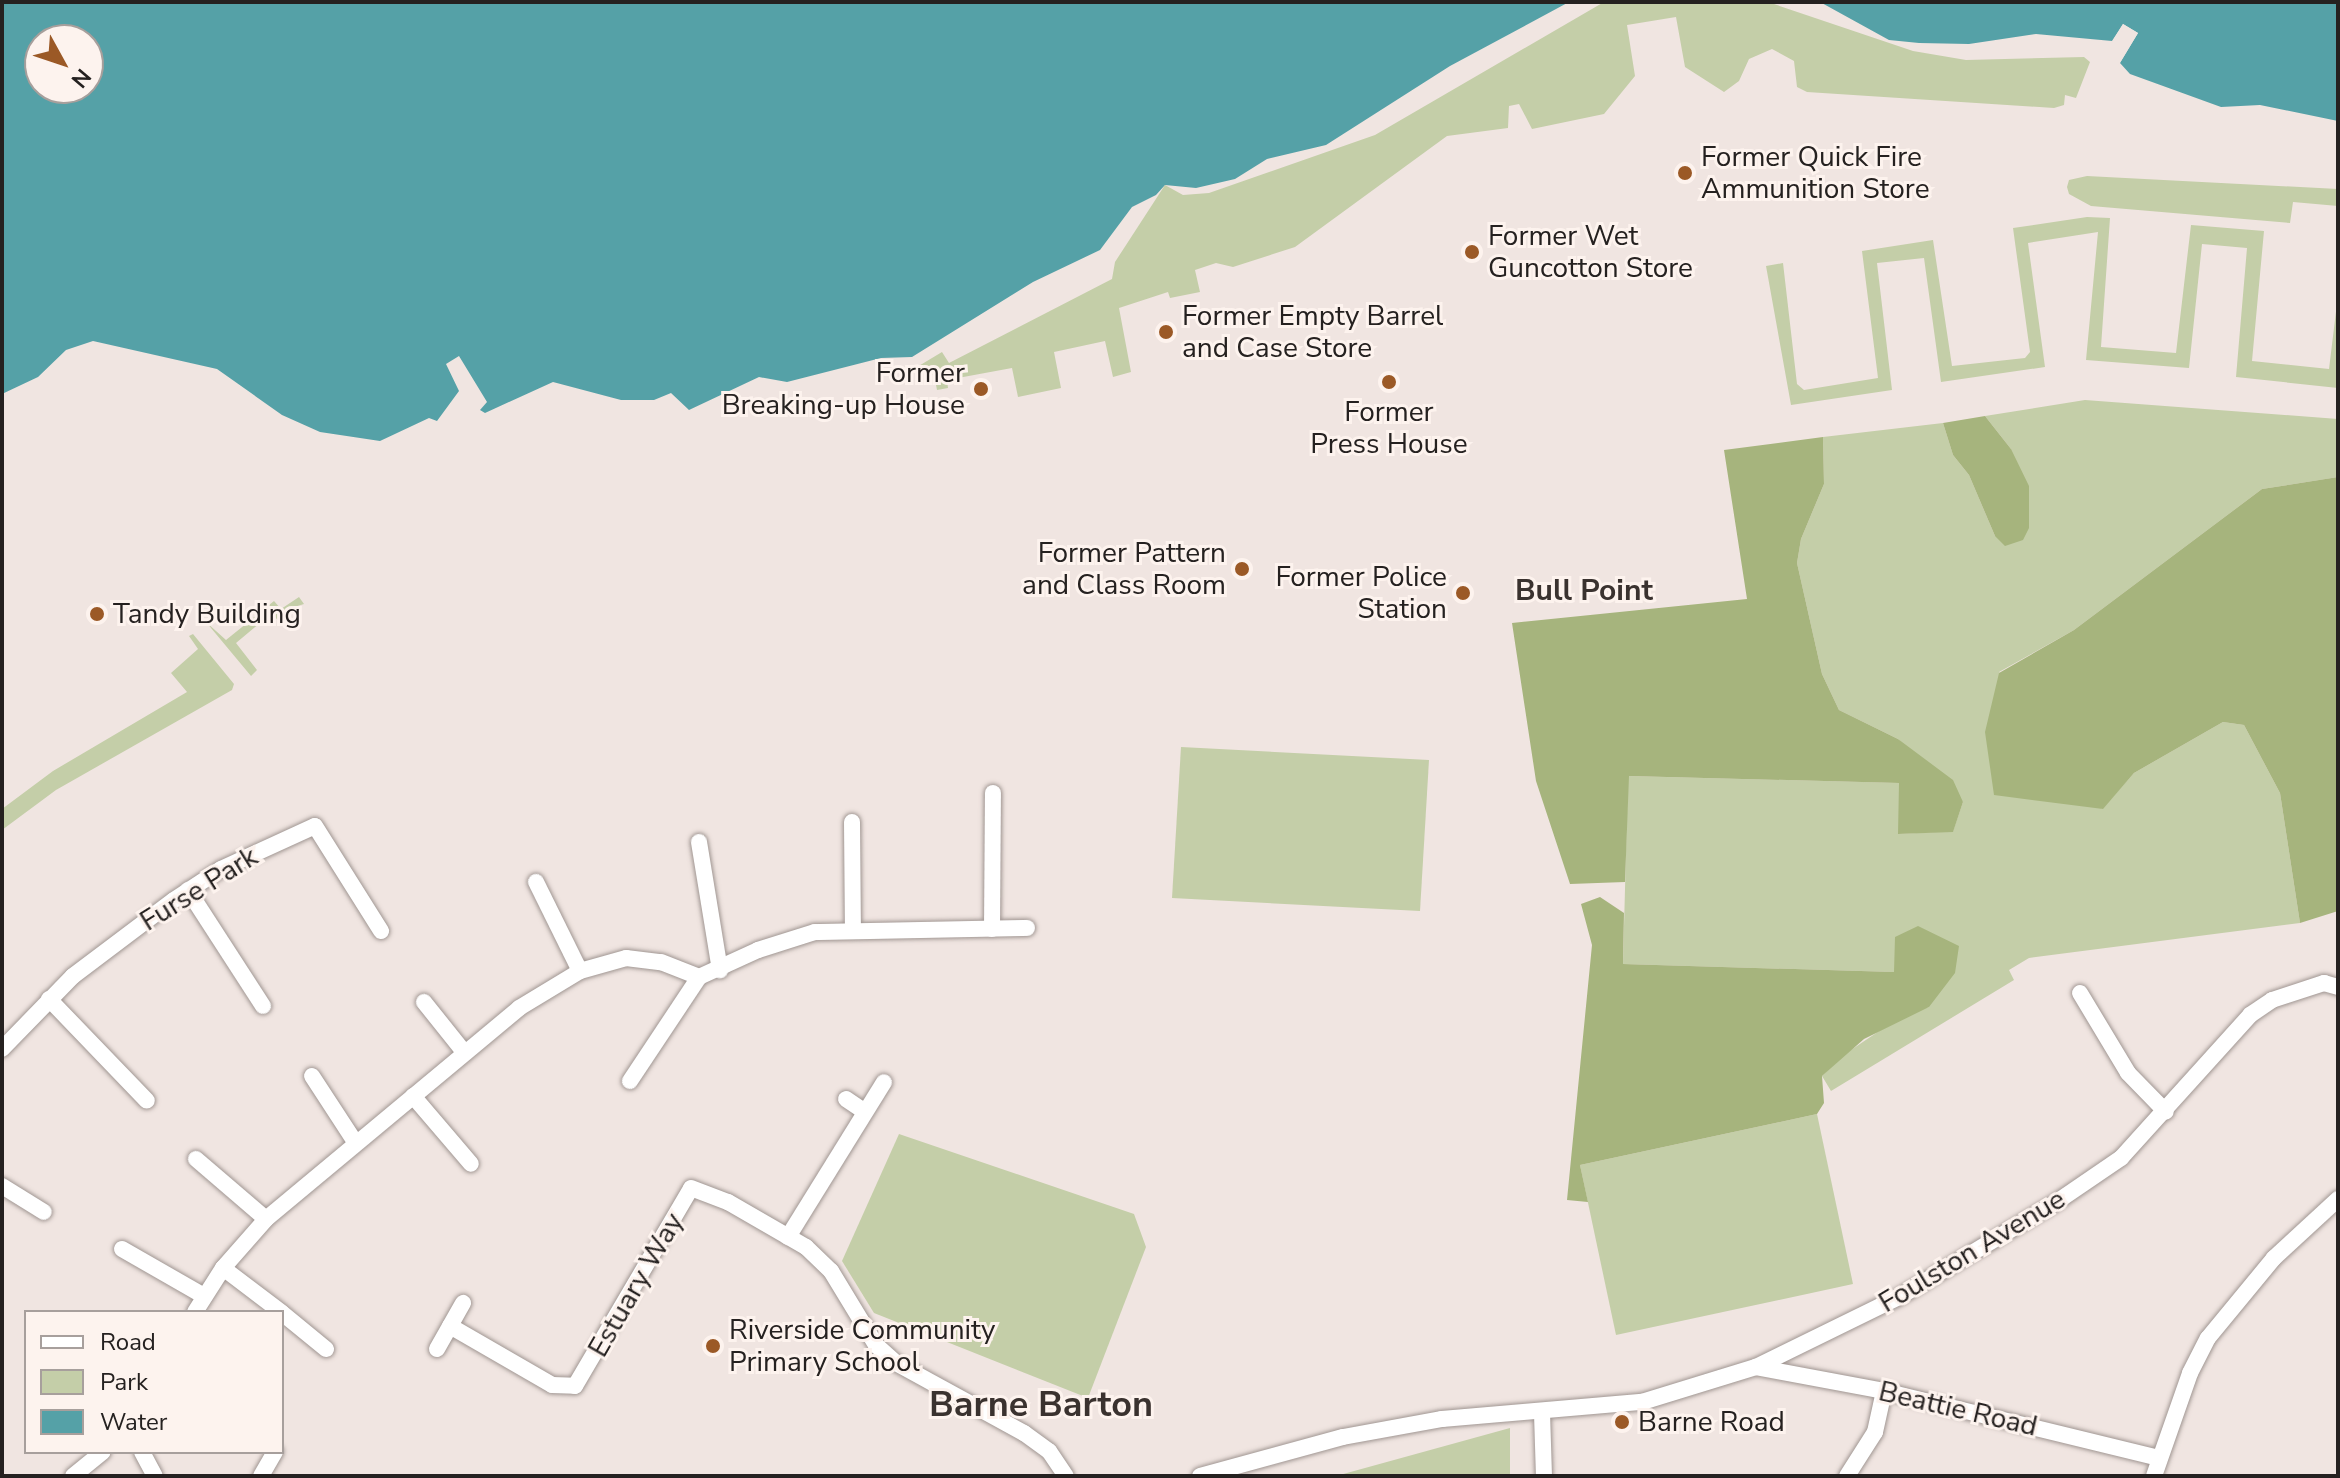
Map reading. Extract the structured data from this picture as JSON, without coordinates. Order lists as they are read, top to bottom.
{
  "streets": {
    "street": [
      "Furse Park",
      "Foulston Avenue",
      "Estuary Way",
      "Beattie Road"
    ]
  },
  "crossings": [
    ["Foulston Avenue", "Beattie Road"]
  ],
  "districts": ["Bull Point", "Barne Barton"],
  "places": [
    "Former Quick Fire Ammunition Store",
    "Former Wet Guncotton Store",
    "Former Empty Barrel and Case Store",
    "Former Press House",
    "Former Breaking-up House",
    "Former Pattern and Class Room",
    "Former Police Station",
    "Tandy Building",
    "Riverside Community Primary School",
    "Barne Road"
  ],
  "legend": ["Road", "Park", "Water"],
  "north": "bottom right"
}
